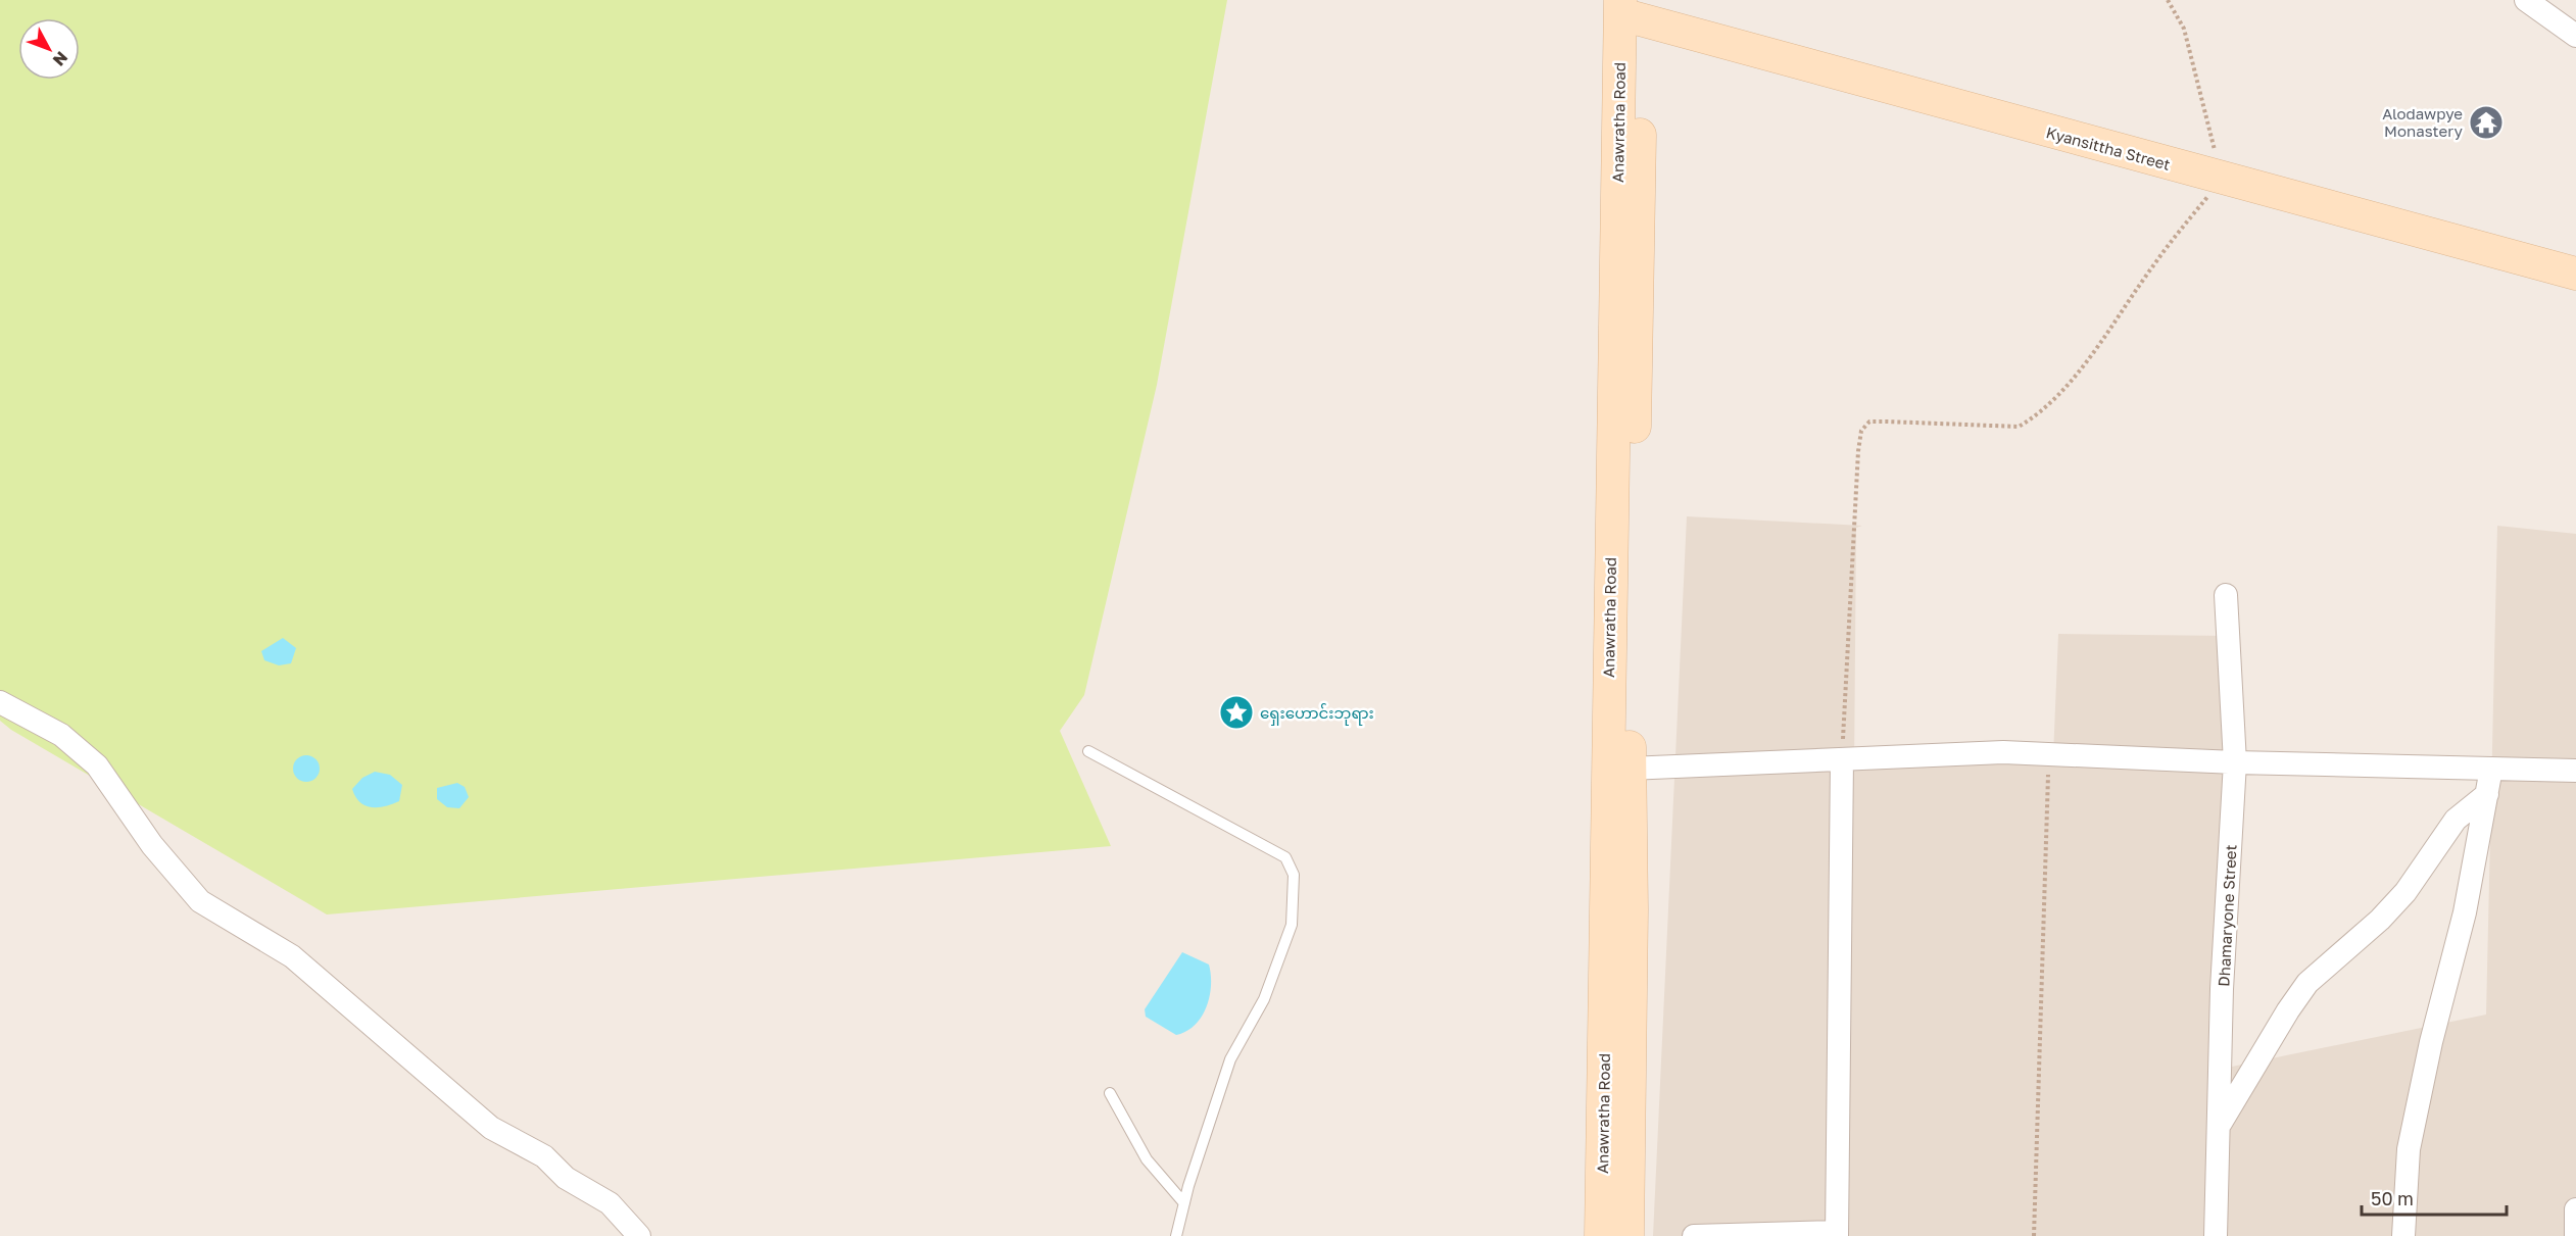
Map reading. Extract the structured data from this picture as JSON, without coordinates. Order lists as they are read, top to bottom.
{
  "streets": {
    "main road": ["Anawratha Road", "Kyansittha Street"],
    "street": ["Dhamaryone Street"]
  },
  "crossings": [
    ["Anawratha Road", "Kyansittha Street"]
  ],
  "places": {
    "temple": ["Alodawpye Monastery"],
    "place": ["ရှေးဟောင်းဘုရား"]
  },
  "scale_bar": "50 m",
  "north": "bottom right"
}
